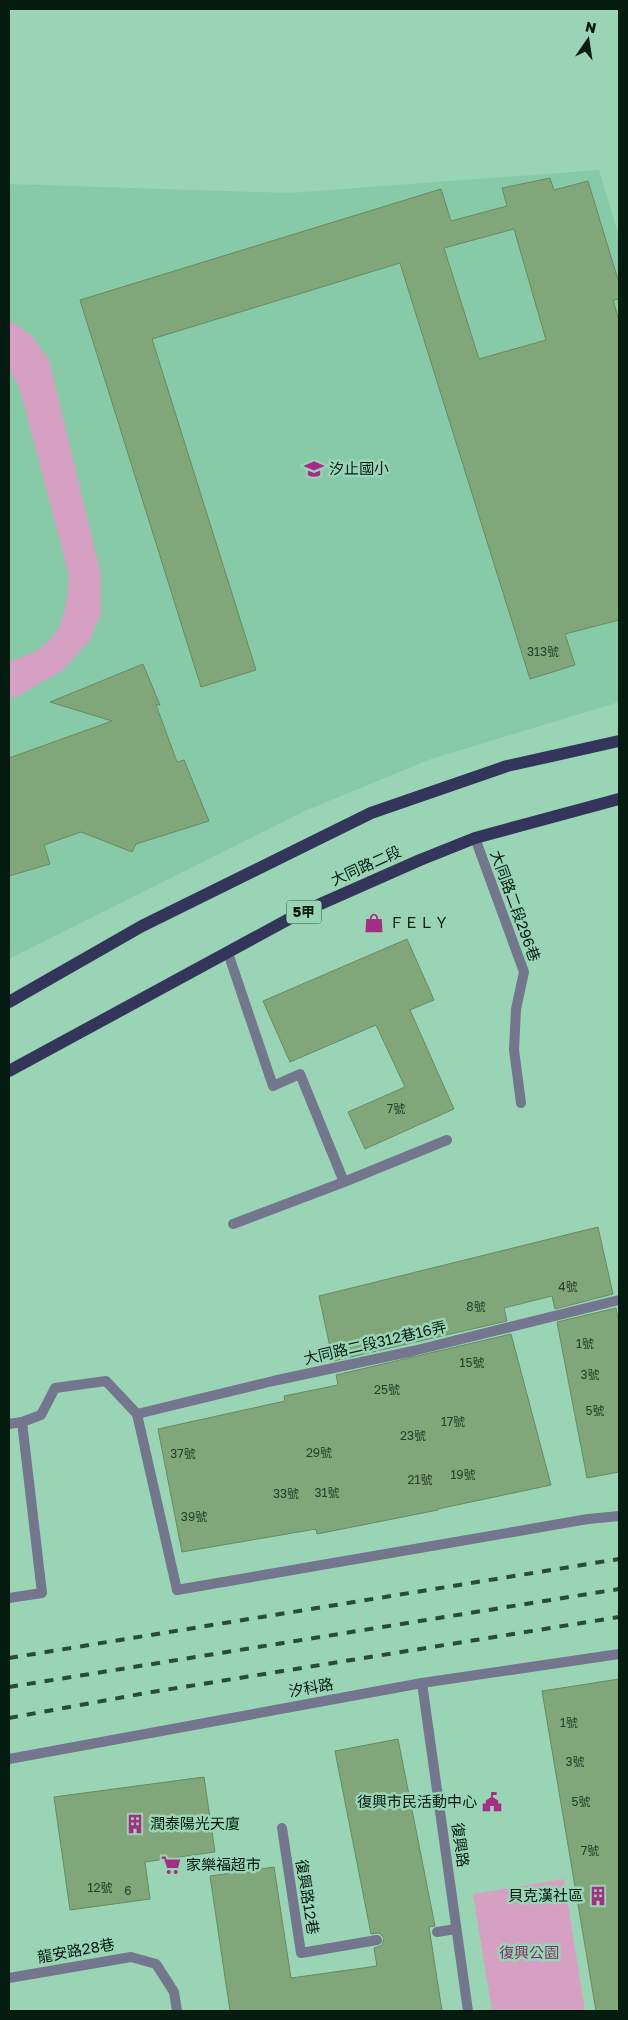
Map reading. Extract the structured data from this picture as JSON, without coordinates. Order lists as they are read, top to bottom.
{
  "streets": {
    "main road": ["大同路二段", "5甲"],
    "street": [
      "大同路二段296巷",
      "大同路二段312巷16弄",
      "汐科路",
      "復興路",
      "復興路12巷",
      "龍安路28巷"
    ]
  },
  "crossings": [
    ["大同路二段", "大同路二段296巷"],
    ["汐科路", "復興路"]
  ],
  "parks": ["復興公園"],
  "places": {
    "school or university": ["汐止國小"],
    "shop": ["ＦＥＬＹ"],
    "public building": ["復興市民活動中心"],
    "building": ["潤泰陽光天廈", "貝克漢社區"],
    "supermarket": ["家樂福超市"]
  },
  "house_numbers": [
    "313號",
    "7號",
    "4號",
    "8號",
    "1號",
    "15號",
    "3號",
    "25號",
    "5號",
    "17號",
    "23號",
    "29號",
    "37號",
    "19號",
    "21號",
    "31號",
    "33號",
    "39號",
    "1號",
    "3號",
    "5號",
    "7號",
    "12號",
    "6"
  ],
  "north": "top"
}
